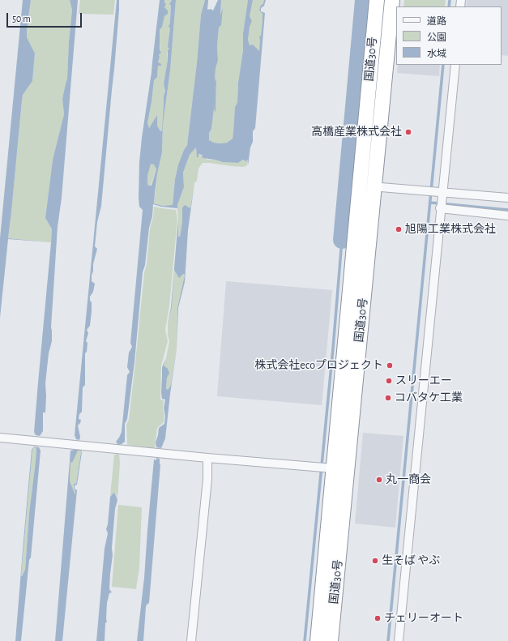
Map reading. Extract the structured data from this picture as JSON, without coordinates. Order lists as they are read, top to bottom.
{
  "streets": {
    "highway": ["国道30号"]
  },
  "places": [
    "高橋産業株式会社",
    "旭陽工業株式会社",
    "株式会社ecoプロジェクト",
    "スリーエー",
    "コバタケ工業",
    "丸一商会",
    "生そば やぶ",
    "チェリーオート"
  ],
  "legend": ["道路", "公園", "水域"],
  "scale_bar": "50 m"
}
